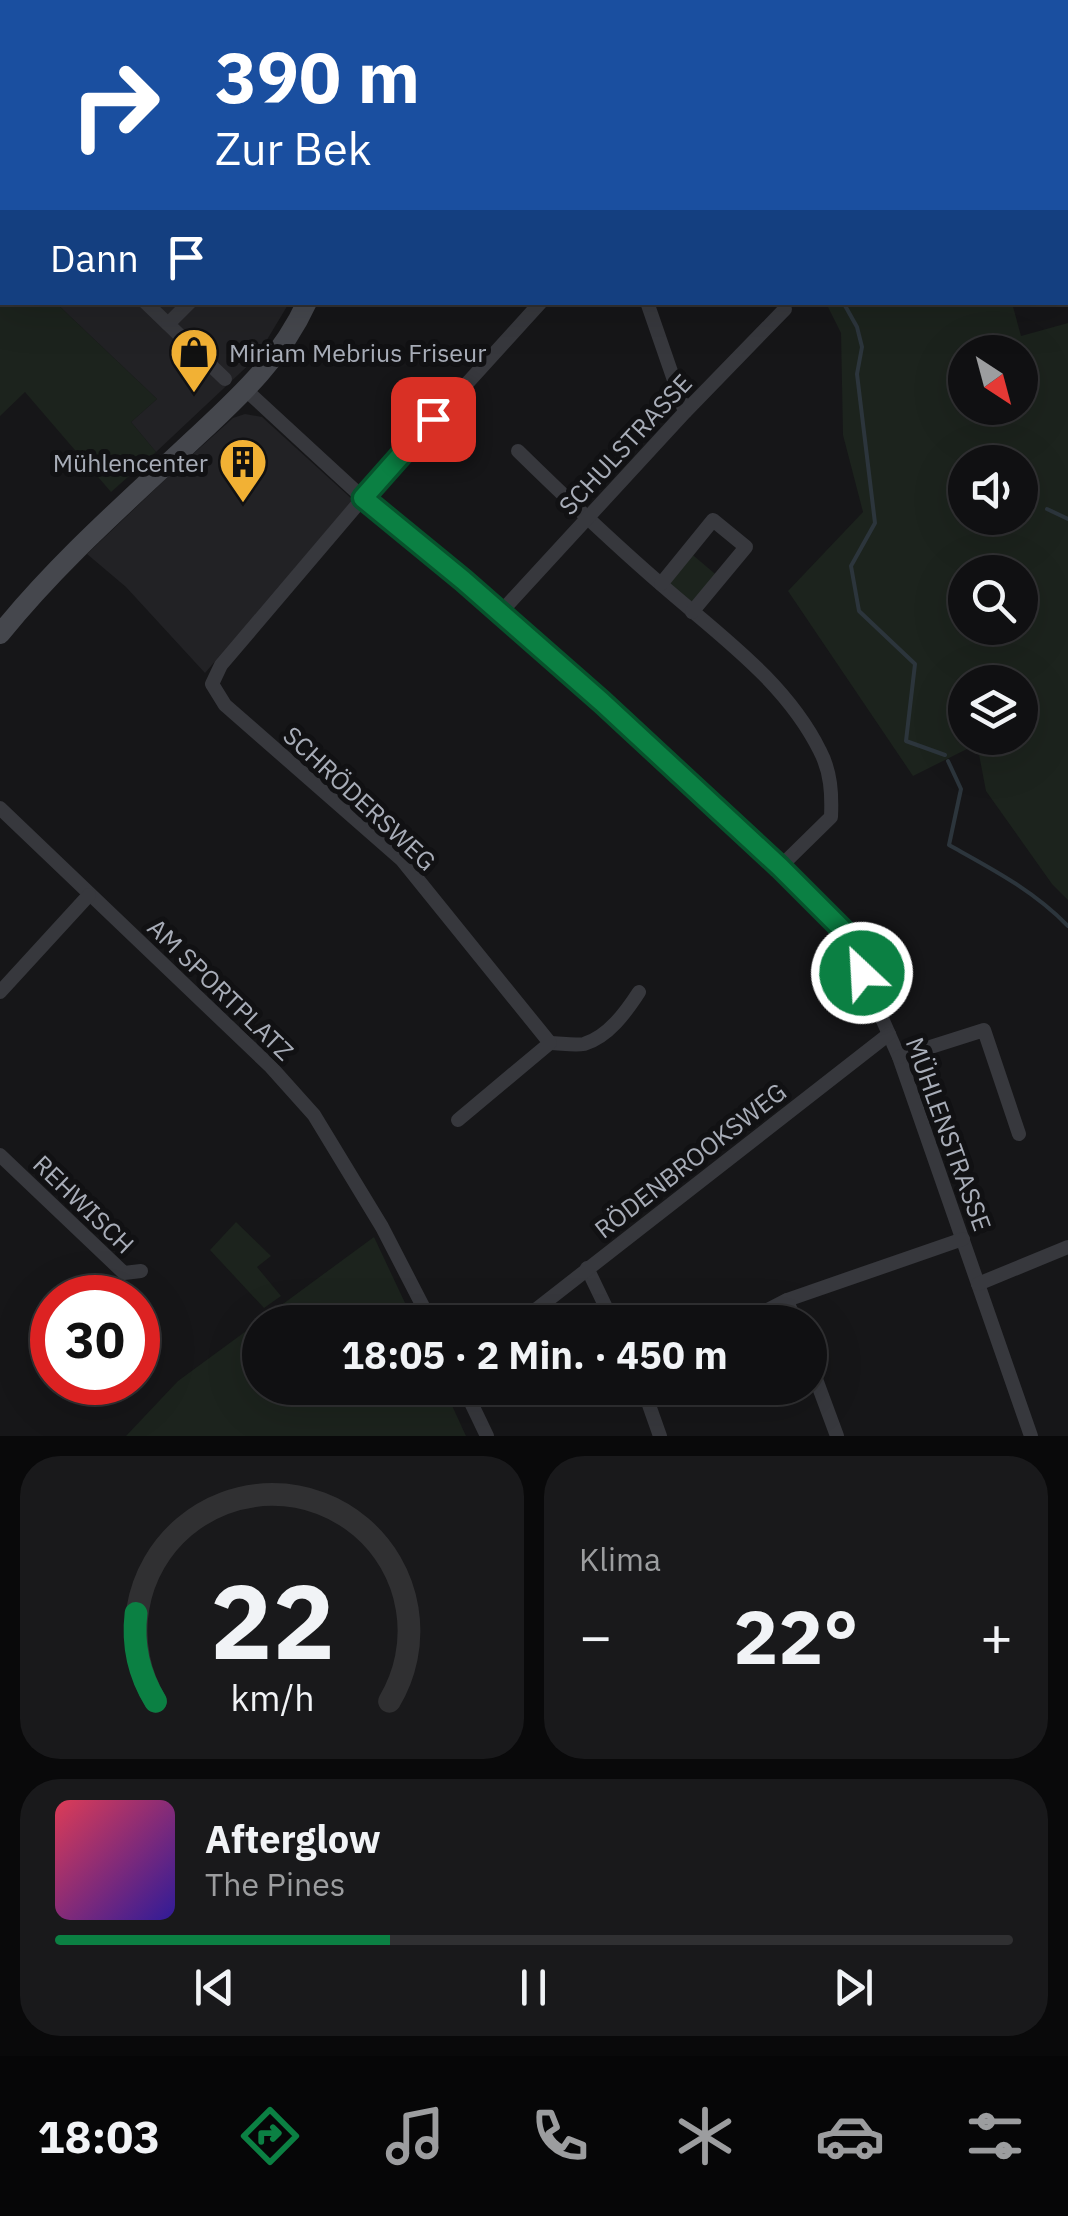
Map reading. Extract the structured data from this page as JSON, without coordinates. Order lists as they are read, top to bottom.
{
  "streets": {
    "street": [
      "SCHULSTRASSE",
      "SCHRÖDERSWEG",
      "AM SPORTPLATZ",
      "MÜHLENSTRASSE",
      "RÖDENBROOKSWEG",
      "REHWISCH"
    ]
  },
  "crossings": [
    ["SCHULSTRASSE", "MÜHLENSTRASSE"],
    ["SCHRÖDERSWEG", "MÜHLENSTRASSE"],
    ["MÜHLENSTRASSE", "RÖDENBROOKSWEG"]
  ],
  "places": {
    "shop": ["Miriam Mebrius Friseur"],
    "building": ["Mühlencenter"]
  },
  "north": "bottom right",
  "page": {
    "turn": ["390 m", "Zur Bek"],
    "then": "Dann",
    "limit": "30",
    "trip": "18:05 · 2 Min. · 450 m",
    "tile": "Klima",
    "heat": ["−", "22°", "+"],
    "song": ["Afterglow", "The Pines"],
    "tabs": "18:03",
    "gauge": ["22", "km/h"]
  }
}
